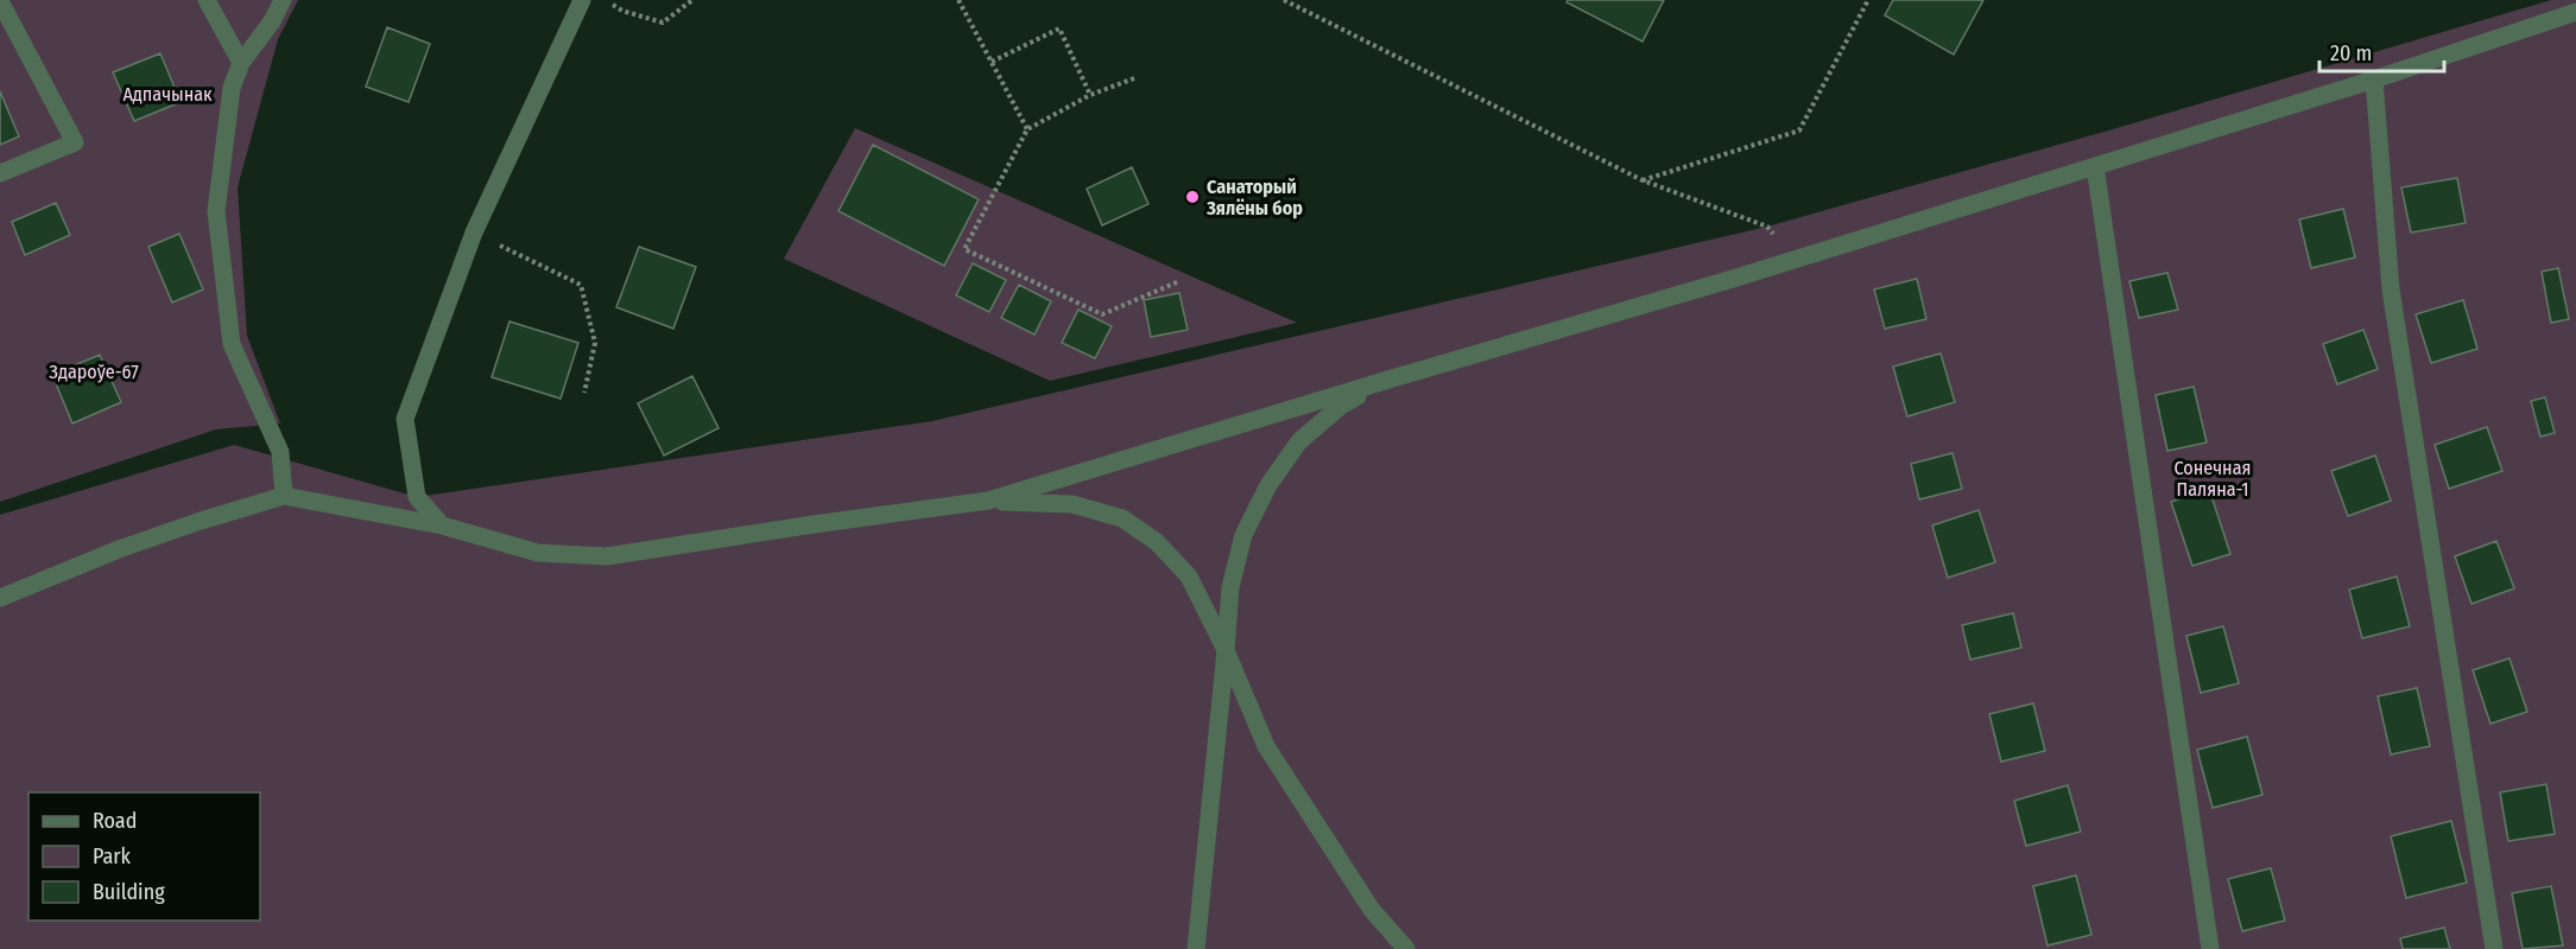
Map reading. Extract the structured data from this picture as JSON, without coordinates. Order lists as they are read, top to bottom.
{
  "parks": ["Адпачынак", "Здароўе-67", "Сонечная Паляна-1"],
  "places": ["Санаторый Зялёны бор"],
  "legend": ["Road", "Park", "Building"],
  "scale_bar": "20 m"
}
